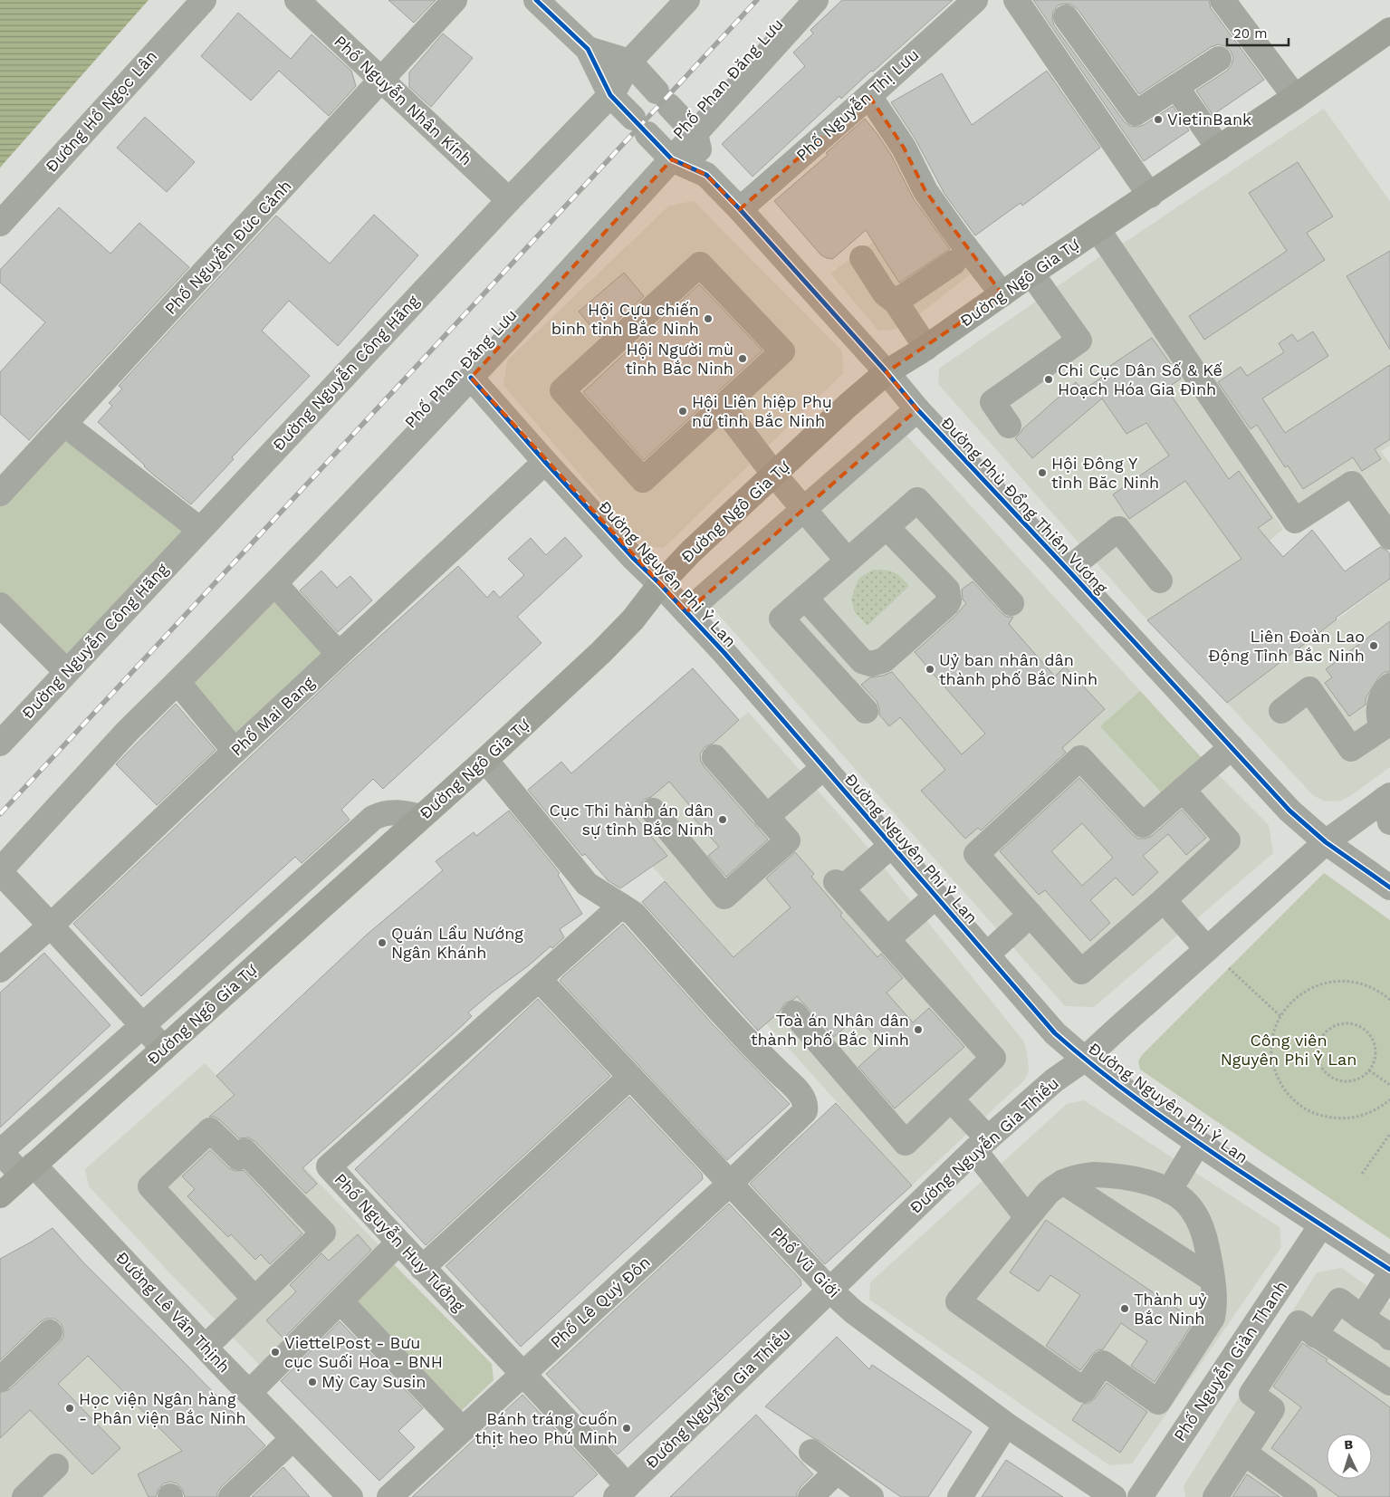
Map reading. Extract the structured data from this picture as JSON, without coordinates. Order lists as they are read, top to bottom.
{
  "streets": {
    "main road": ["Đường Ngô Gia Tự"],
    "street": [
      "Phố Phan Đăng Lưu",
      "Phố Nguyễn Nhân Kính",
      "Phố Nguyễn Thị Lưu",
      "Đường Hồ Ngọc Lân",
      "Phố Nguyễn Đức Cảnh",
      "Đường Nguyễn Công Hãng",
      "Đường Phù Đổng Thiên Vương",
      "Đường Nguyên Phi Ỷ Lan",
      "Phố Mai Bang",
      "Đường Nguyễn Gia Thiều",
      "Phố Nguyễn Huy Tưởng",
      "Phố Vũ Giới",
      "Phố Lê Quý Đôn",
      "Đường Lê Văn Thịnh",
      "Phố Nguyễn Giản Thanh"
    ]
  },
  "crossings": [
    ["Phố Phan Đăng Lưu", "Đường Phù Đổng Thiên Vương"],
    ["Phố Phan Đăng Lưu", "Đường Nguyên Phi Ỷ Lan"],
    ["Phố Nguyễn Nhân Kính", "Phố Nguyễn Đức Cảnh"],
    ["Phố Nguyễn Nhân Kính", "Đường Nguyễn Công Hãng"],
    ["Phố Nguyễn Thị Lưu", "Đường Phù Đổng Thiên Vương"],
    ["Đường Ngô Gia Tự", "Đường Phù Đổng Thiên Vương"],
    ["Đường Ngô Gia Tự", "Đường Nguyên Phi Ỷ Lan"],
    ["Đường Ngô Gia Tự", "Đường Lê Văn Thịnh"],
    ["Đường Nguyễn Công Hãng", "Đường Phù Đổng Thiên Vương"],
    ["Đường Phù Đổng Thiên Vương", "Đường Nguyễn Gia Thiều"],
    ["Đường Nguyên Phi Ỷ Lan", "Phố Mai Bang"],
    ["Đường Nguyên Phi Ỷ Lan", "Đường Nguyễn Gia Thiều"],
    ["Đường Nguyên Phi Ỷ Lan", "Phố Nguyễn Giản Thanh"],
    ["Đường Nguyễn Gia Thiều", "Phố Nguyễn Huy Tưởng"],
    ["Đường Nguyễn Gia Thiều", "Phố Vũ Giới"],
    ["Phố Nguyễn Huy Tưởng", "Phố Vũ Giới"],
    ["Phố Nguyễn Huy Tưởng", "Phố Lê Quý Đôn"],
    ["Phố Vũ Giới", "Phố Lê Quý Đôn"]
  ],
  "parks": ["Công viên Nguyên Phi Ỷ Lan"],
  "places": [
    "VietinBank",
    "Hội Cựu chiến binh tỉnh Bắc Ninh",
    "Hội Người mù tỉnh Bắc Ninh",
    "Chi Cục Dân Số & Kế Hoạch Hóa Gia Đình",
    "Hội Liên hiệp Phụ nữ tỉnh Bắc Ninh",
    "Hội Đông Y tỉnh Băc Ninh",
    "Liên Đoàn Lao Động Tỉnh Bắc Ninh",
    "Uỷ ban nhân dân thành phố Bắc Ninh",
    "Cục Thi hành án dân sự tỉnh Bắc Ninh",
    "Quán Lẩu Nướng Ngân Khánh",
    "Toà án Nhân dân thành phố Bắc Ninh",
    "Thành uỷ Bắc Ninh",
    "ViettelPost - Bưu cục Suối Hoa - BNH",
    "Mỳ Cay Susin",
    "Học viện Ngân hàng - Phân viện Bắc Ninh",
    "Bánh tráng cuốn thịt heo Phú Minh"
  ],
  "scale_bar": "20 m",
  "north": "top"
}
